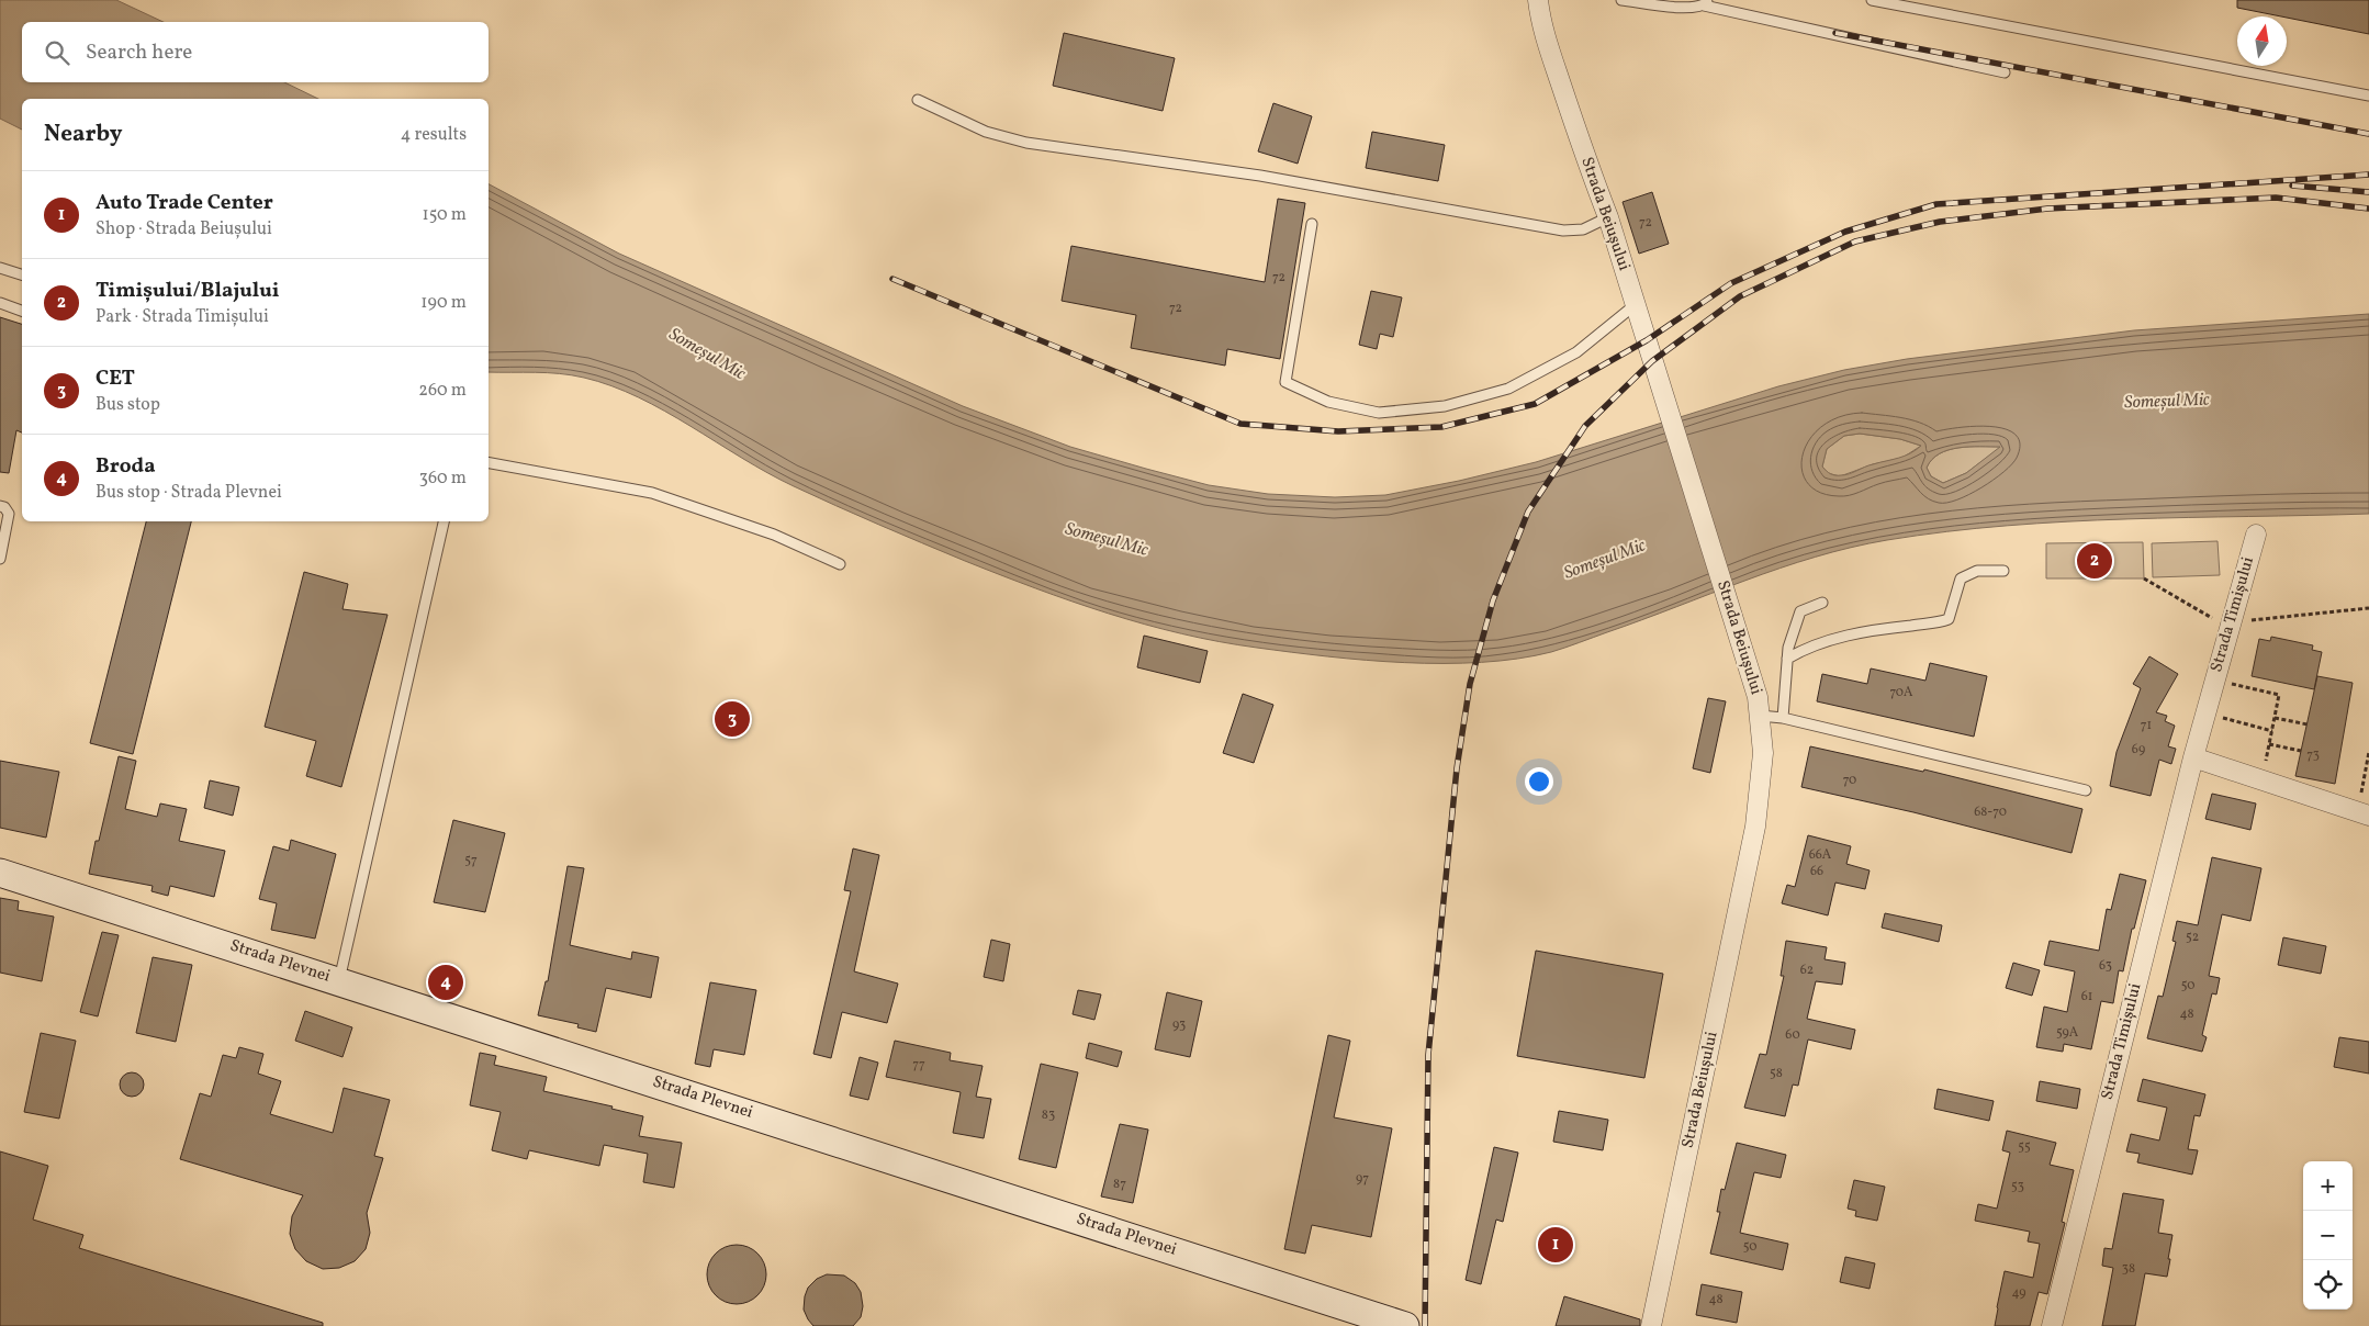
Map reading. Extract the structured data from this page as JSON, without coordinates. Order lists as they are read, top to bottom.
{
  "streets": {
    "main road": ["Strada Plevnei"],
    "street": ["Strada Beiușului", "Strada Timișului"]
  },
  "water": ["Someșul Mic"],
  "house_numbers": [
    "72",
    "72",
    "72",
    "70A",
    "71",
    "69",
    "73",
    "70",
    "68-70",
    "66A",
    "57",
    "66",
    "52",
    "63",
    "62",
    "50",
    "61",
    "48",
    "93",
    "59A",
    "60",
    "77",
    "58",
    "83",
    "55",
    "97",
    "87",
    "53",
    "50",
    "38",
    "49",
    "48"
  ],
  "north": "top",
  "page": {
    "search": "Search here",
    "heading": ["Nearby", "4 results"],
    "list": [
      {
        "mark": "1",
        "name": "Auto Trade Center",
        "note": "Shop · Strada Beiușului",
        "value": "150 m"
      },
      {
        "mark": "2",
        "name": "Timișului/Blajului",
        "note": "Park · Strada Timișului",
        "value": "190 m"
      },
      {
        "mark": "3",
        "name": "CET",
        "note": "Bus stop",
        "value": "260 m"
      },
      {
        "mark": "4",
        "name": "Broda",
        "note": "Bus stop · Strada Plevnei",
        "value": "360 m"
      }
    ],
    "pins": [
      "2",
      "3",
      "4",
      "1"
    ],
    "map_buttons": ["+", "−"]
  }
}
